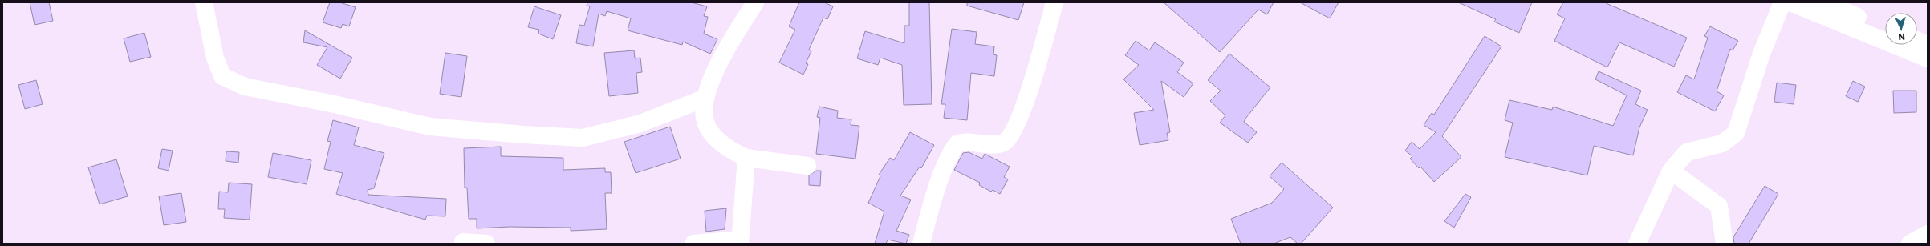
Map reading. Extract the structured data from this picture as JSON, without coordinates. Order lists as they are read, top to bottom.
{
  "north": "bottom"
}
